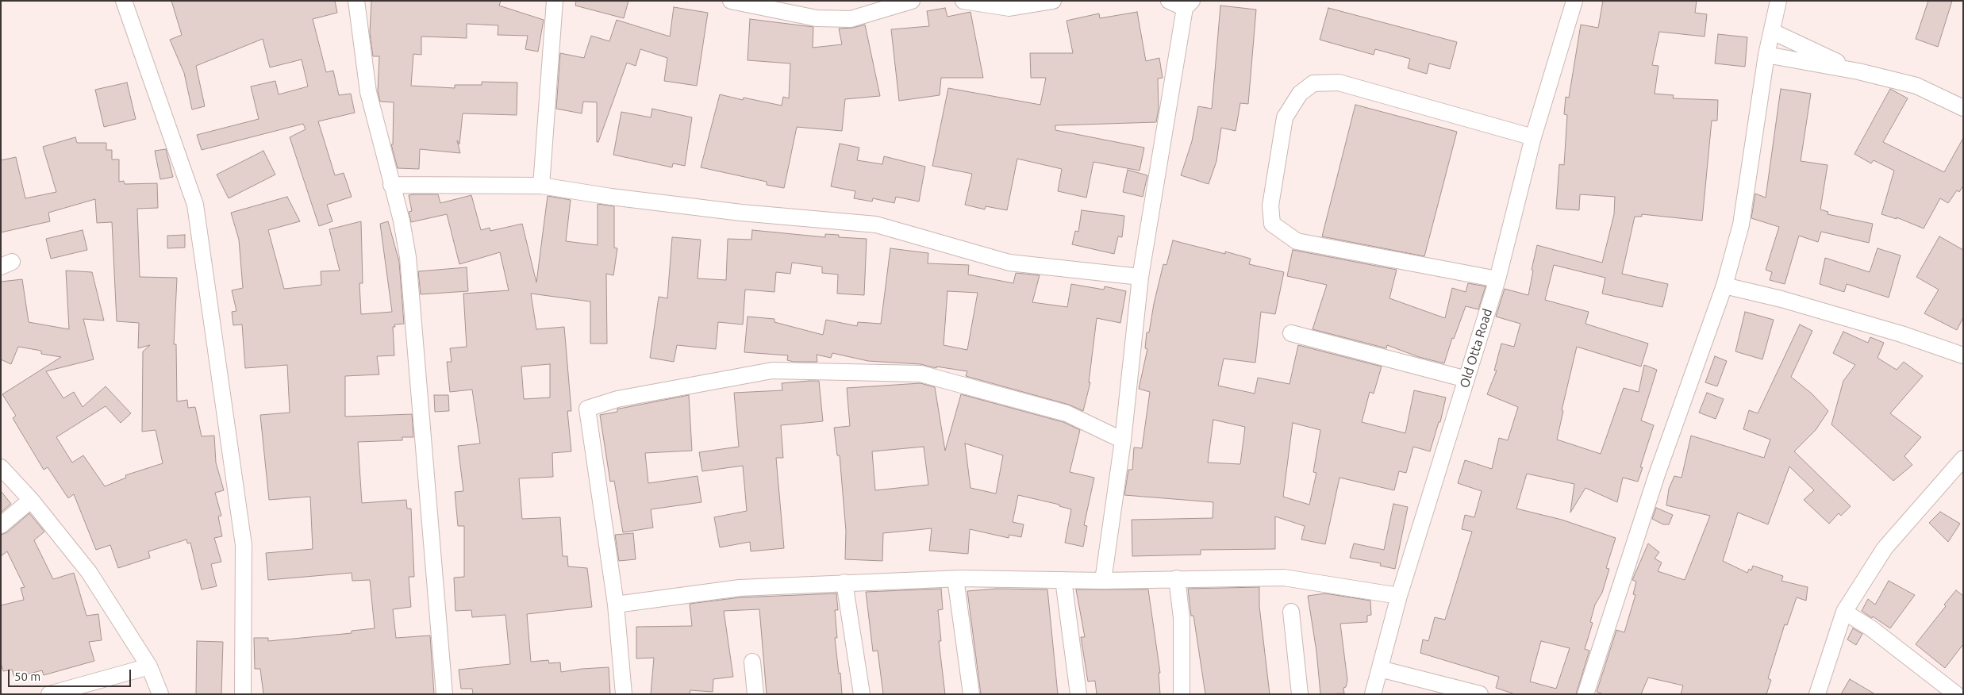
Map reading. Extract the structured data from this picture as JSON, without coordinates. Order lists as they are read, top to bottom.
{
  "streets": {
    "street": ["Old Otta Road"]
  },
  "scale_bar": "50 m"
}
